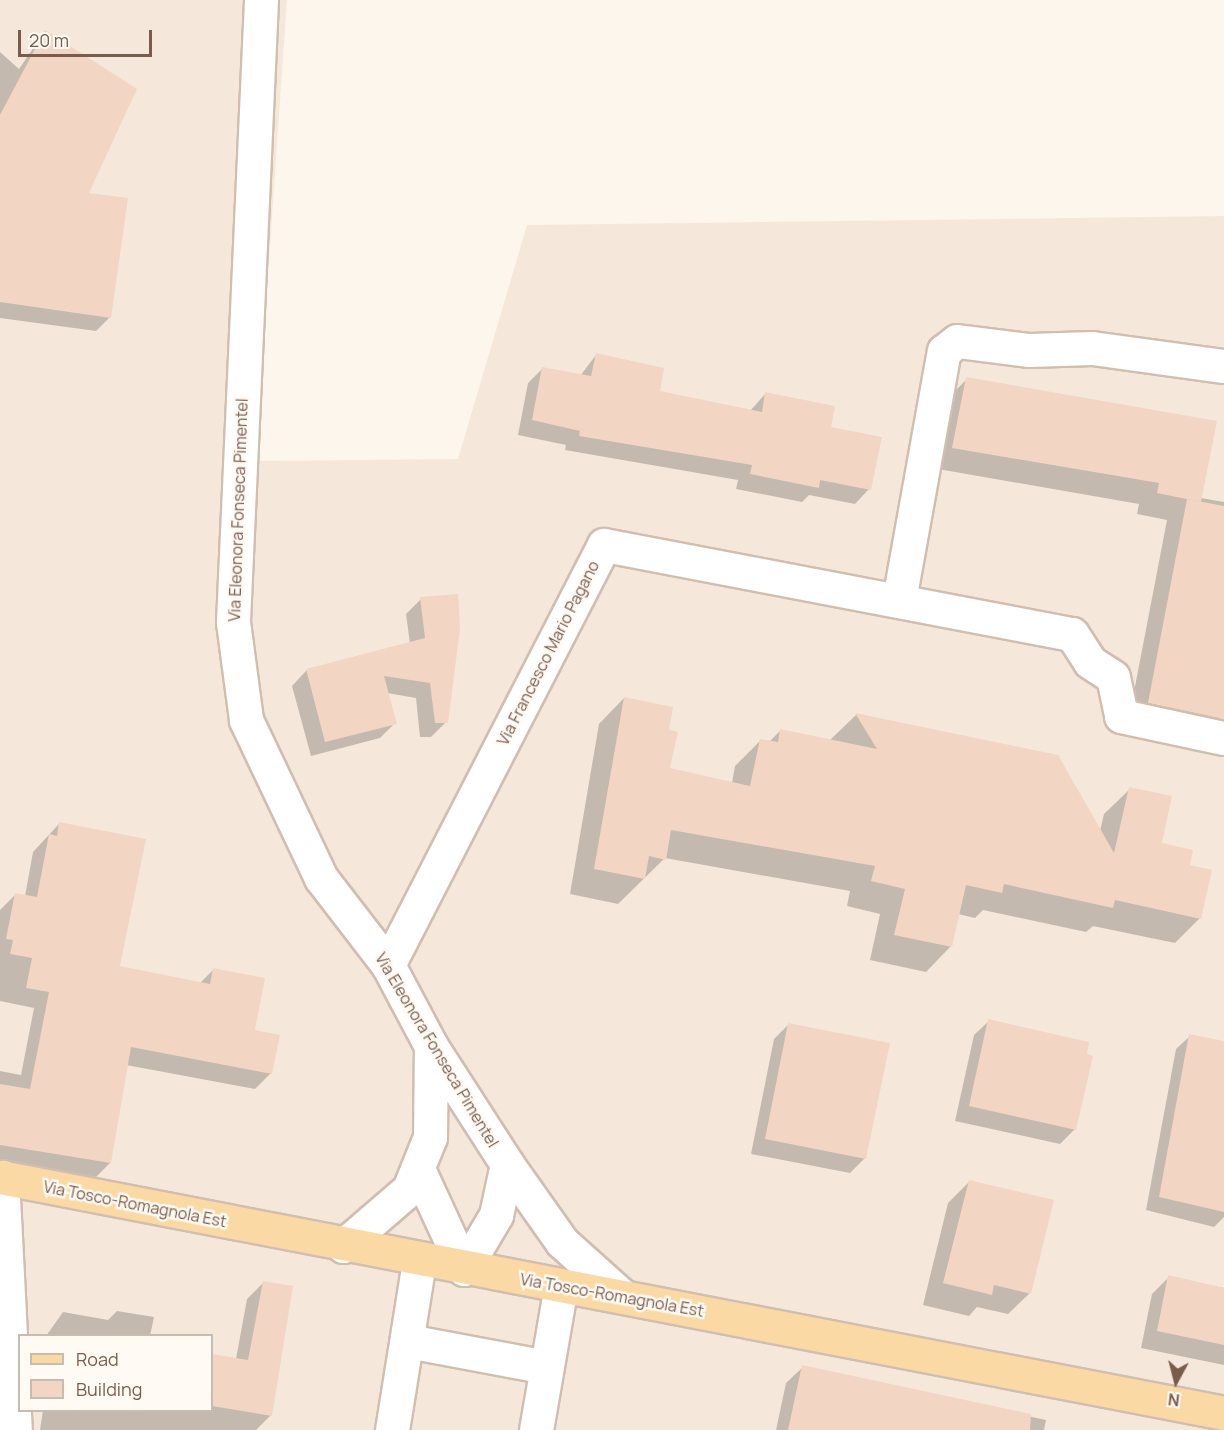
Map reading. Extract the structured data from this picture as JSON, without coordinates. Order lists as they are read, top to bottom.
{
  "streets": {
    "main road": ["Via Tosco-Romagnola Est"],
    "street": ["Via Eleonora Fonseca Pimentel", "Via Francesco Mario Pagano"]
  },
  "crossings": [
    ["Via Eleonora Fonseca Pimentel", "Via Francesco Mario Pagano"],
    ["Via Eleonora Fonseca Pimentel", "Via Tosco-Romagnola Est"]
  ],
  "legend": ["Road", "Building"],
  "scale_bar": "20 m",
  "north": "bottom"
}
